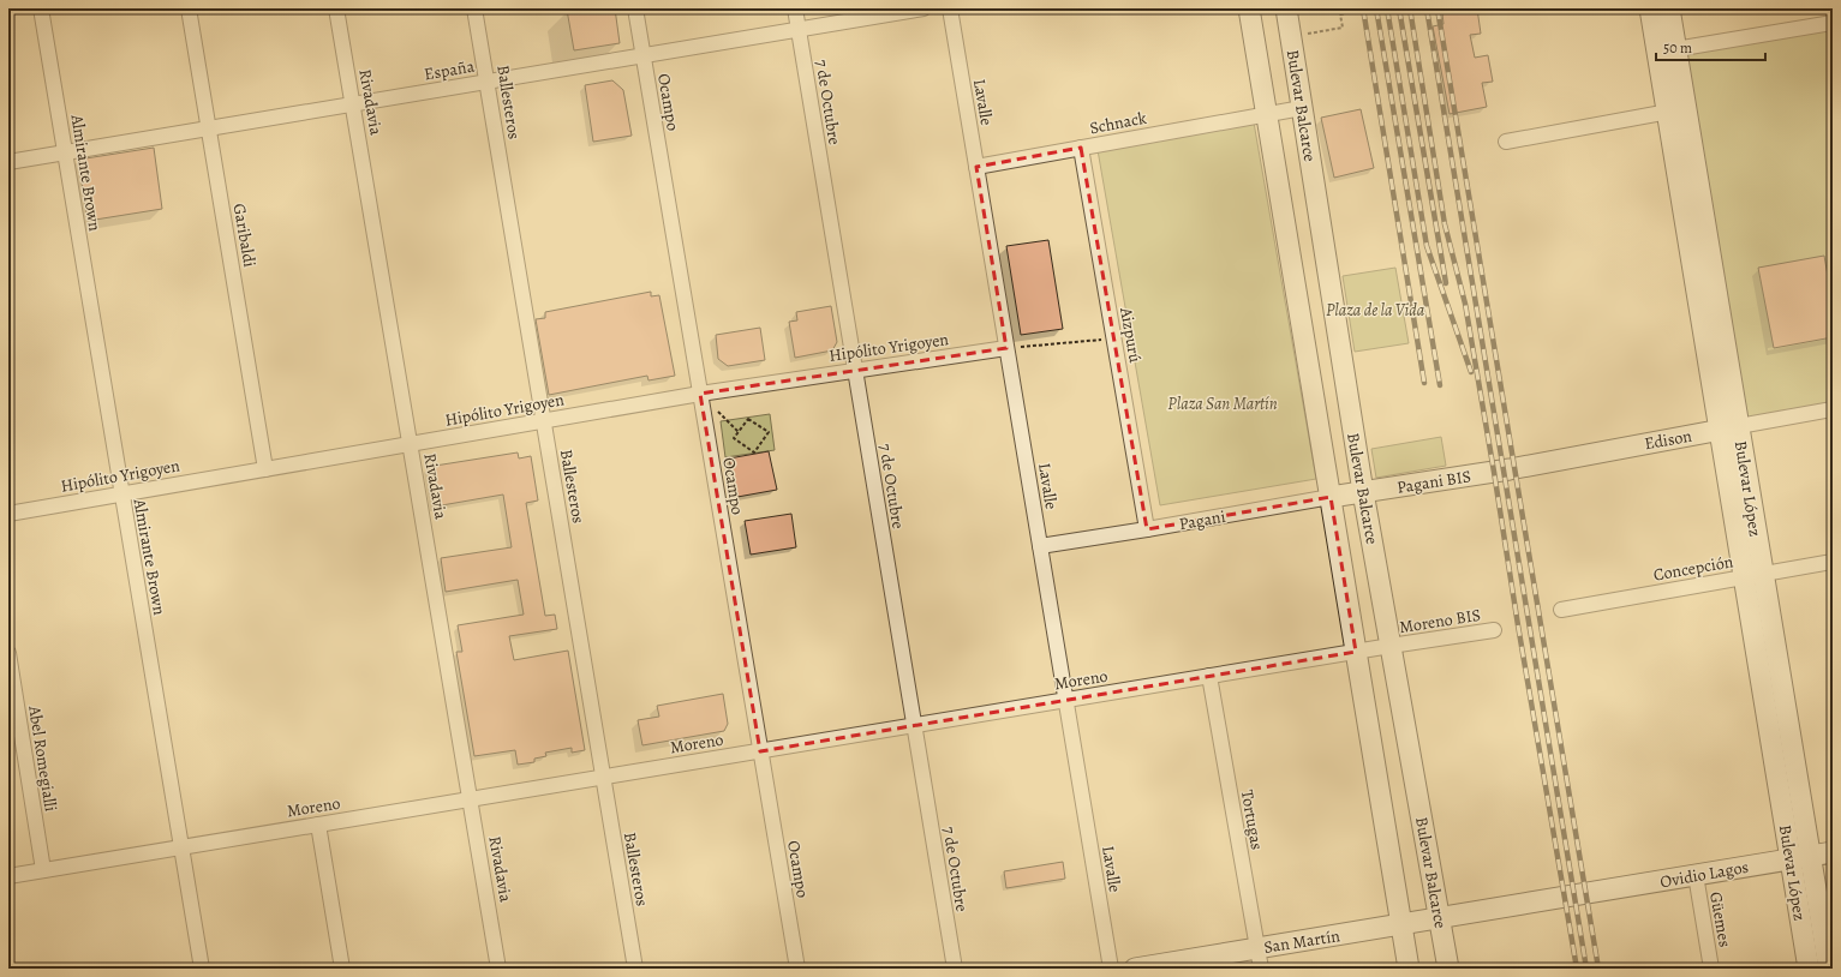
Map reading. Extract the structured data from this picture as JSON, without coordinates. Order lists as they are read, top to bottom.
{
  "streets": {
    "main road": [
      "Bulevar Balcarce",
      "Edison",
      "Pagani BIS",
      "Bulevar López",
      "Pagani",
      "Ovidio Lagos",
      "San Martín"
    ],
    "street": [
      "España",
      "Rivadavia",
      "Ballesteros",
      "Ocampo",
      "7 de Octubre",
      "Lavalle",
      "Schnack",
      "Almirante Brown",
      "Garibaldi",
      "Aizpurú",
      "Hipólito Yrigoyen",
      "Concepción",
      "Moreno BIS",
      "Moreno",
      "Abel Romegialli",
      "Tortugas",
      "Güemes"
    ]
  },
  "crossings": [
    ["España", "Rivadavia"],
    ["España", "Ballesteros"],
    ["España", "Ocampo"],
    ["España", "7 de Octubre"],
    ["España", "Almirante Brown"],
    ["España", "Garibaldi"],
    ["Rivadavia", "Hipólito Yrigoyen"],
    ["Rivadavia", "Moreno"],
    ["Ballesteros", "Hipólito Yrigoyen"],
    ["Ballesteros", "Moreno"],
    ["Ocampo", "Hipólito Yrigoyen"],
    ["Ocampo", "Moreno"],
    ["7 de Octubre", "Hipólito Yrigoyen"],
    ["7 de Octubre", "Moreno"],
    ["Lavalle", "Schnack"],
    ["Lavalle", "Hipólito Yrigoyen"],
    ["Lavalle", "Pagani"],
    ["Lavalle", "Moreno"],
    ["Bulevar Balcarce", "Schnack"],
    ["Bulevar Balcarce", "Pagani BIS"],
    ["Bulevar Balcarce", "Pagani"],
    ["Bulevar Balcarce", "Moreno BIS"],
    ["Bulevar Balcarce", "Moreno"],
    ["Bulevar Balcarce", "Ovidio Lagos"],
    ["Bulevar Balcarce", "San Martín"],
    ["Schnack", "Aizpurú"],
    ["Almirante Brown", "Hipólito Yrigoyen"],
    ["Almirante Brown", "Moreno"],
    ["Garibaldi", "Hipólito Yrigoyen"],
    ["Aizpurú", "Pagani"],
    ["Edison", "Pagani BIS"],
    ["Edison", "Bulevar López"],
    ["Pagani BIS", "Pagani"],
    ["Bulevar López", "Concepción"],
    ["Bulevar López", "Ovidio Lagos"],
    ["Moreno BIS", "Moreno"],
    ["Moreno", "Abel Romegialli"],
    ["Moreno", "Tortugas"],
    ["Tortugas", "San Martín"],
    ["Ovidio Lagos", "Güemes"],
    ["Ovidio Lagos", "San Martín"]
  ],
  "parks": ["Plaza de la Vida", "Plaza San Martín"],
  "scale_bar": "50 m"
}
